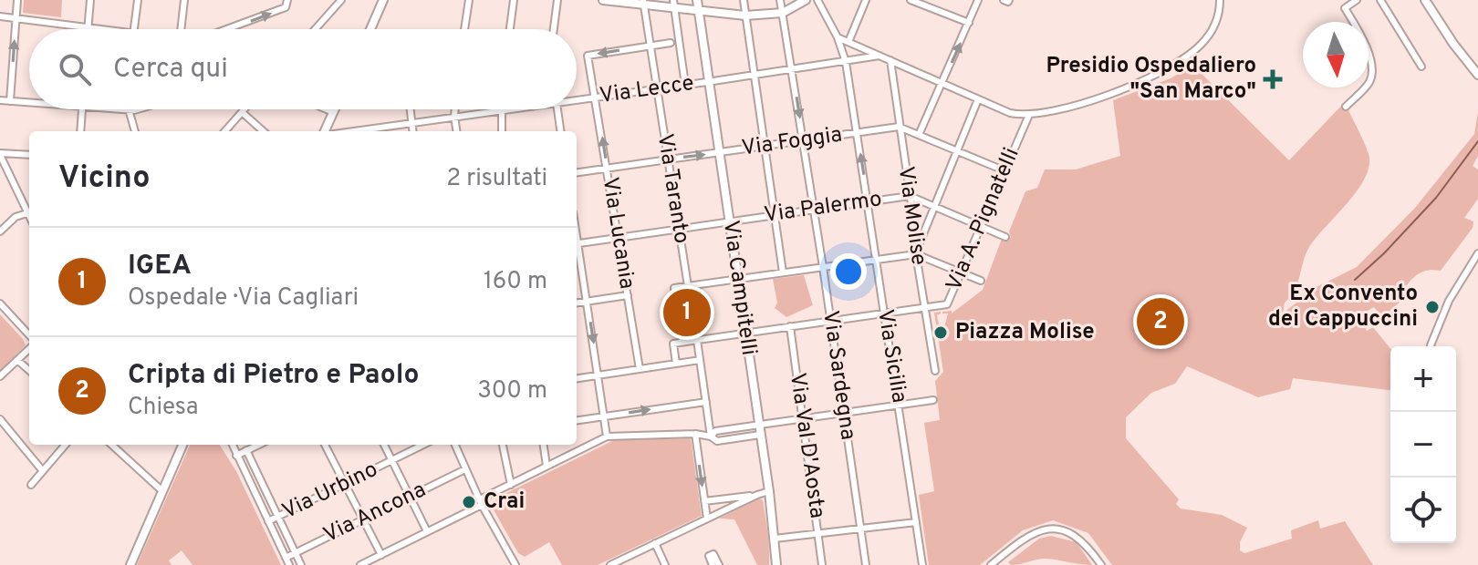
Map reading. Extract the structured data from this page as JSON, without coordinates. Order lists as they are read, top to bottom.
{
  "streets": {
    "street": [
      "Via Lecce",
      "Via Foggia",
      "Via Taranto",
      "Via Palermo",
      "Via Molise",
      "Via A. Pignatelli",
      "Via Lucania",
      "Via Campitelli",
      "Via Sicilia",
      "Via Sardegna",
      "Via Val D'Aosta",
      "Via Urbino",
      "Via Ancona"
    ]
  },
  "crossings": [
    ["Via Lecce", "Via Taranto"],
    ["Via Lecce", "Via Lucania"],
    ["Via Lecce", "Via Campitelli"],
    ["Via Lecce", "Via Sicilia"],
    ["Via Lecce", "Via Sardegna"],
    ["Via Foggia", "Via Taranto"],
    ["Via Foggia", "Via Molise"],
    ["Via Foggia", "Via Lucania"],
    ["Via Foggia", "Via Campitelli"],
    ["Via Foggia", "Via Sicilia"],
    ["Via Foggia", "Via Sardegna"],
    ["Via Taranto", "Via Palermo"],
    ["Via Taranto", "Via Lucania"],
    ["Via Palermo", "Via Molise"],
    ["Via Palermo", "Via A. Pignatelli"],
    ["Via Palermo", "Via Lucania"],
    ["Via Palermo", "Via Campitelli"],
    ["Via Palermo", "Via Sicilia"],
    ["Via Palermo", "Via Sardegna"],
    ["Via Molise", "Via A. Pignatelli"]
  ],
  "places": {
    "health": ["Presidio Ospedaliero \"San Marco\""],
    "other": ["Ex Convento dei Cappuccini", "Piazza Molise", "Crai"]
  },
  "north": "bottom",
  "page": {
    "search": "Cerca qui",
    "heading": ["Vicino", "2 risultati"],
    "list": [
      {
        "mark": "1",
        "name": "IGEA",
        "note": "Ospedale · Via Cagliari",
        "value": "160 m"
      },
      {
        "mark": "2",
        "name": "Cripta di Pietro e Paolo",
        "note": "Chiesa",
        "value": "300 m"
      }
    ],
    "pins": ["1", "2"],
    "map_buttons": ["+", "−"]
  }
}
